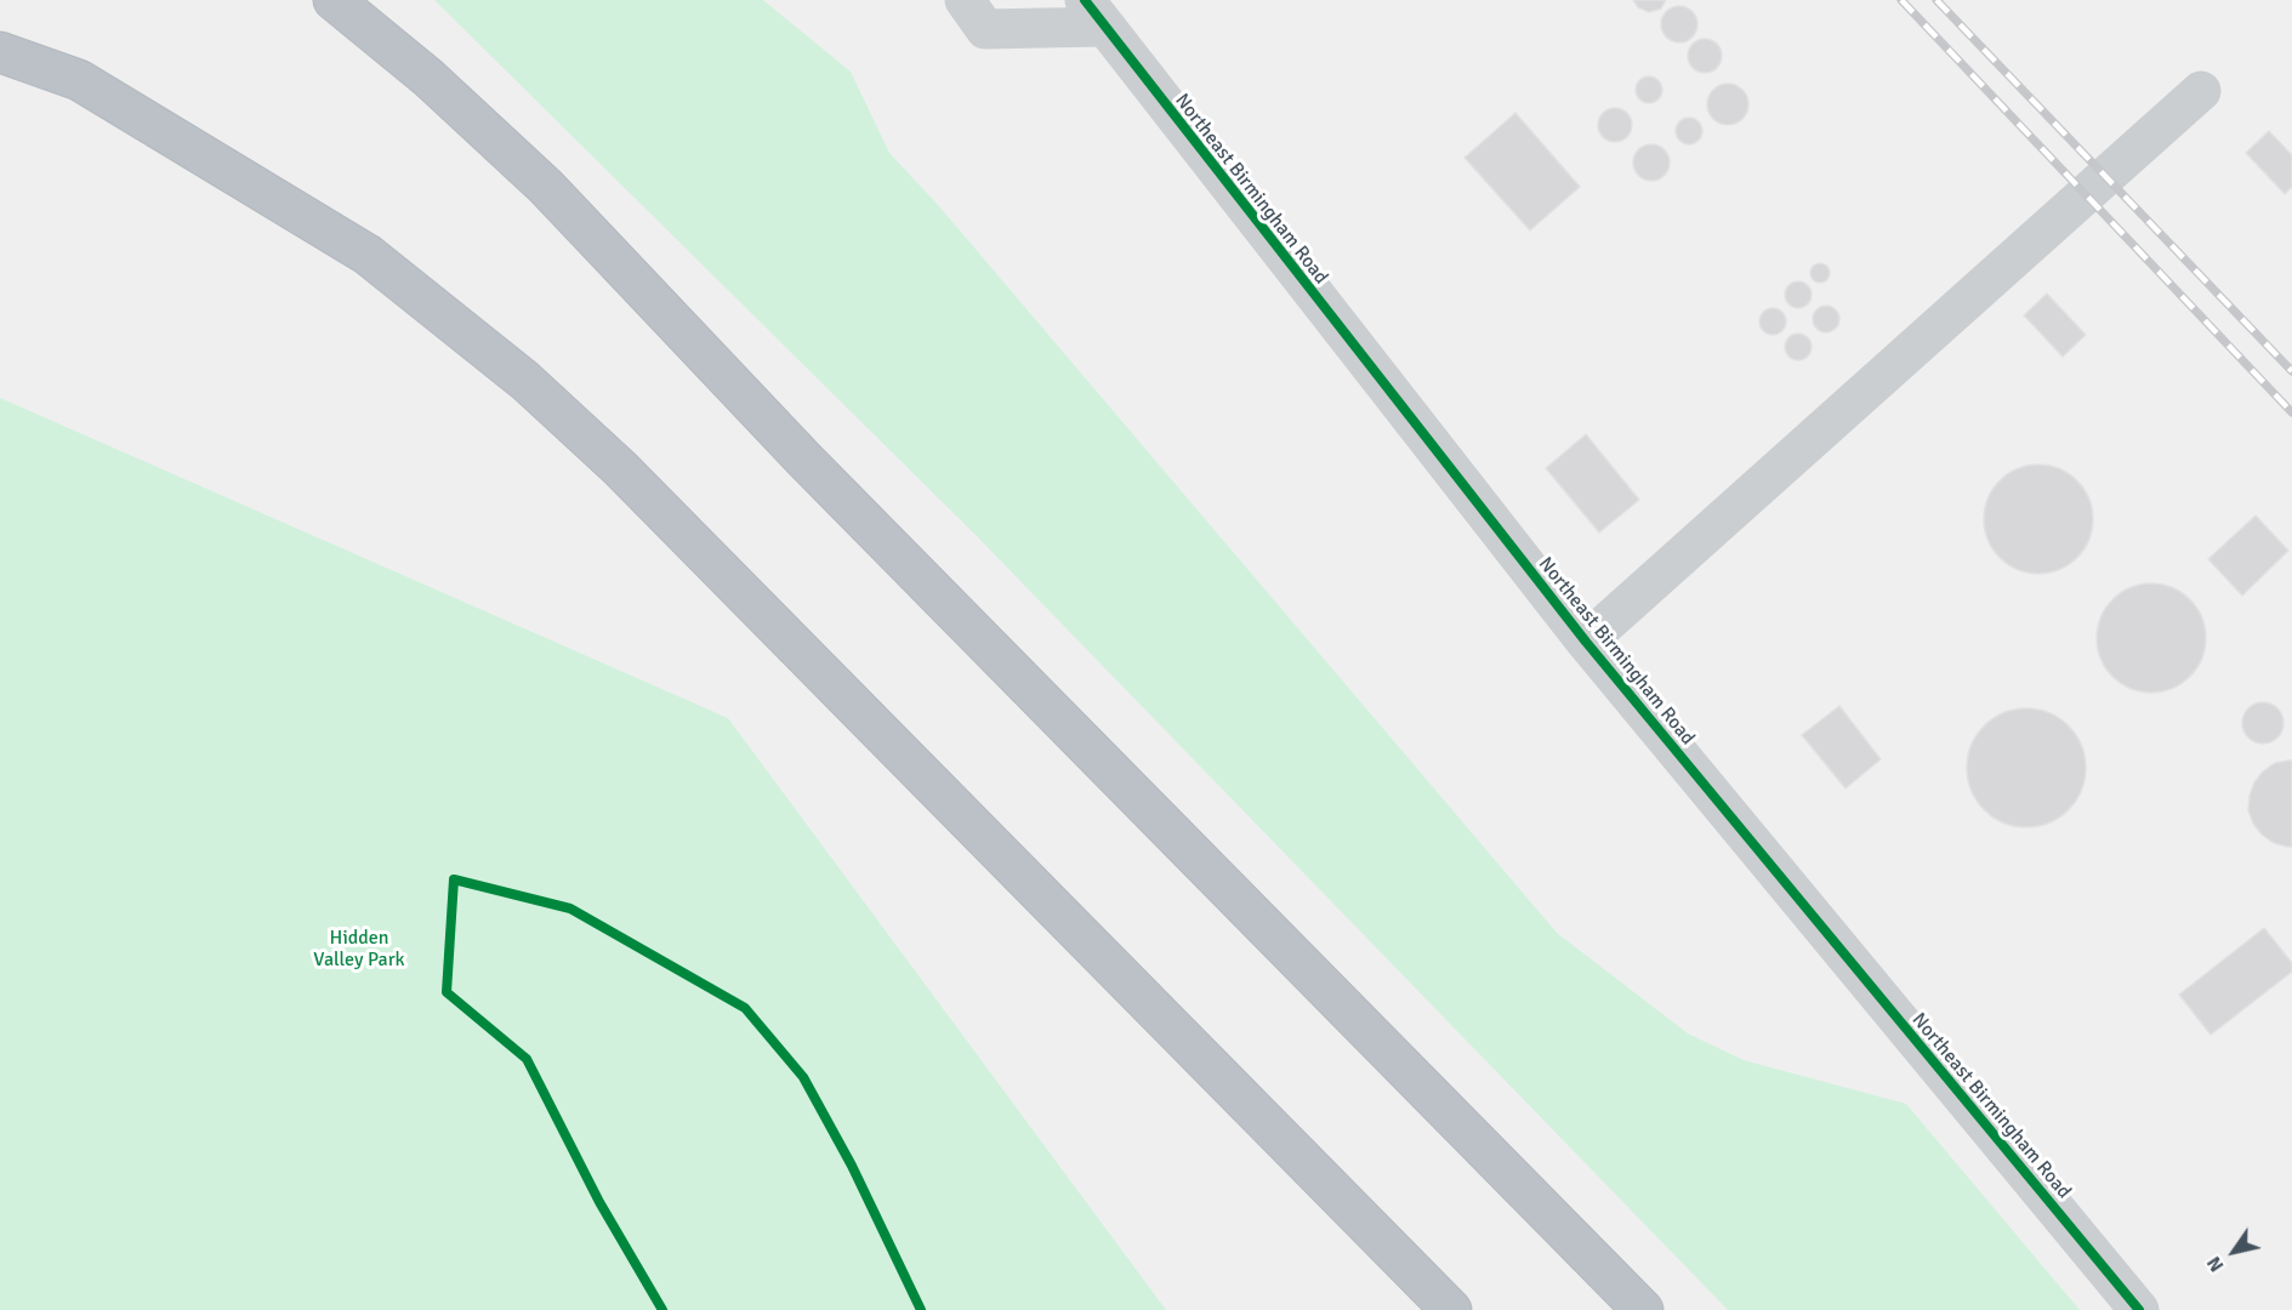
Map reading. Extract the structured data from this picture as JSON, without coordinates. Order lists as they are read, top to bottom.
{
  "streets": {
    "street": ["Northeast Birmingham Road"]
  },
  "parks": ["Hidden Valley Park"],
  "north": "bottom left"
}
